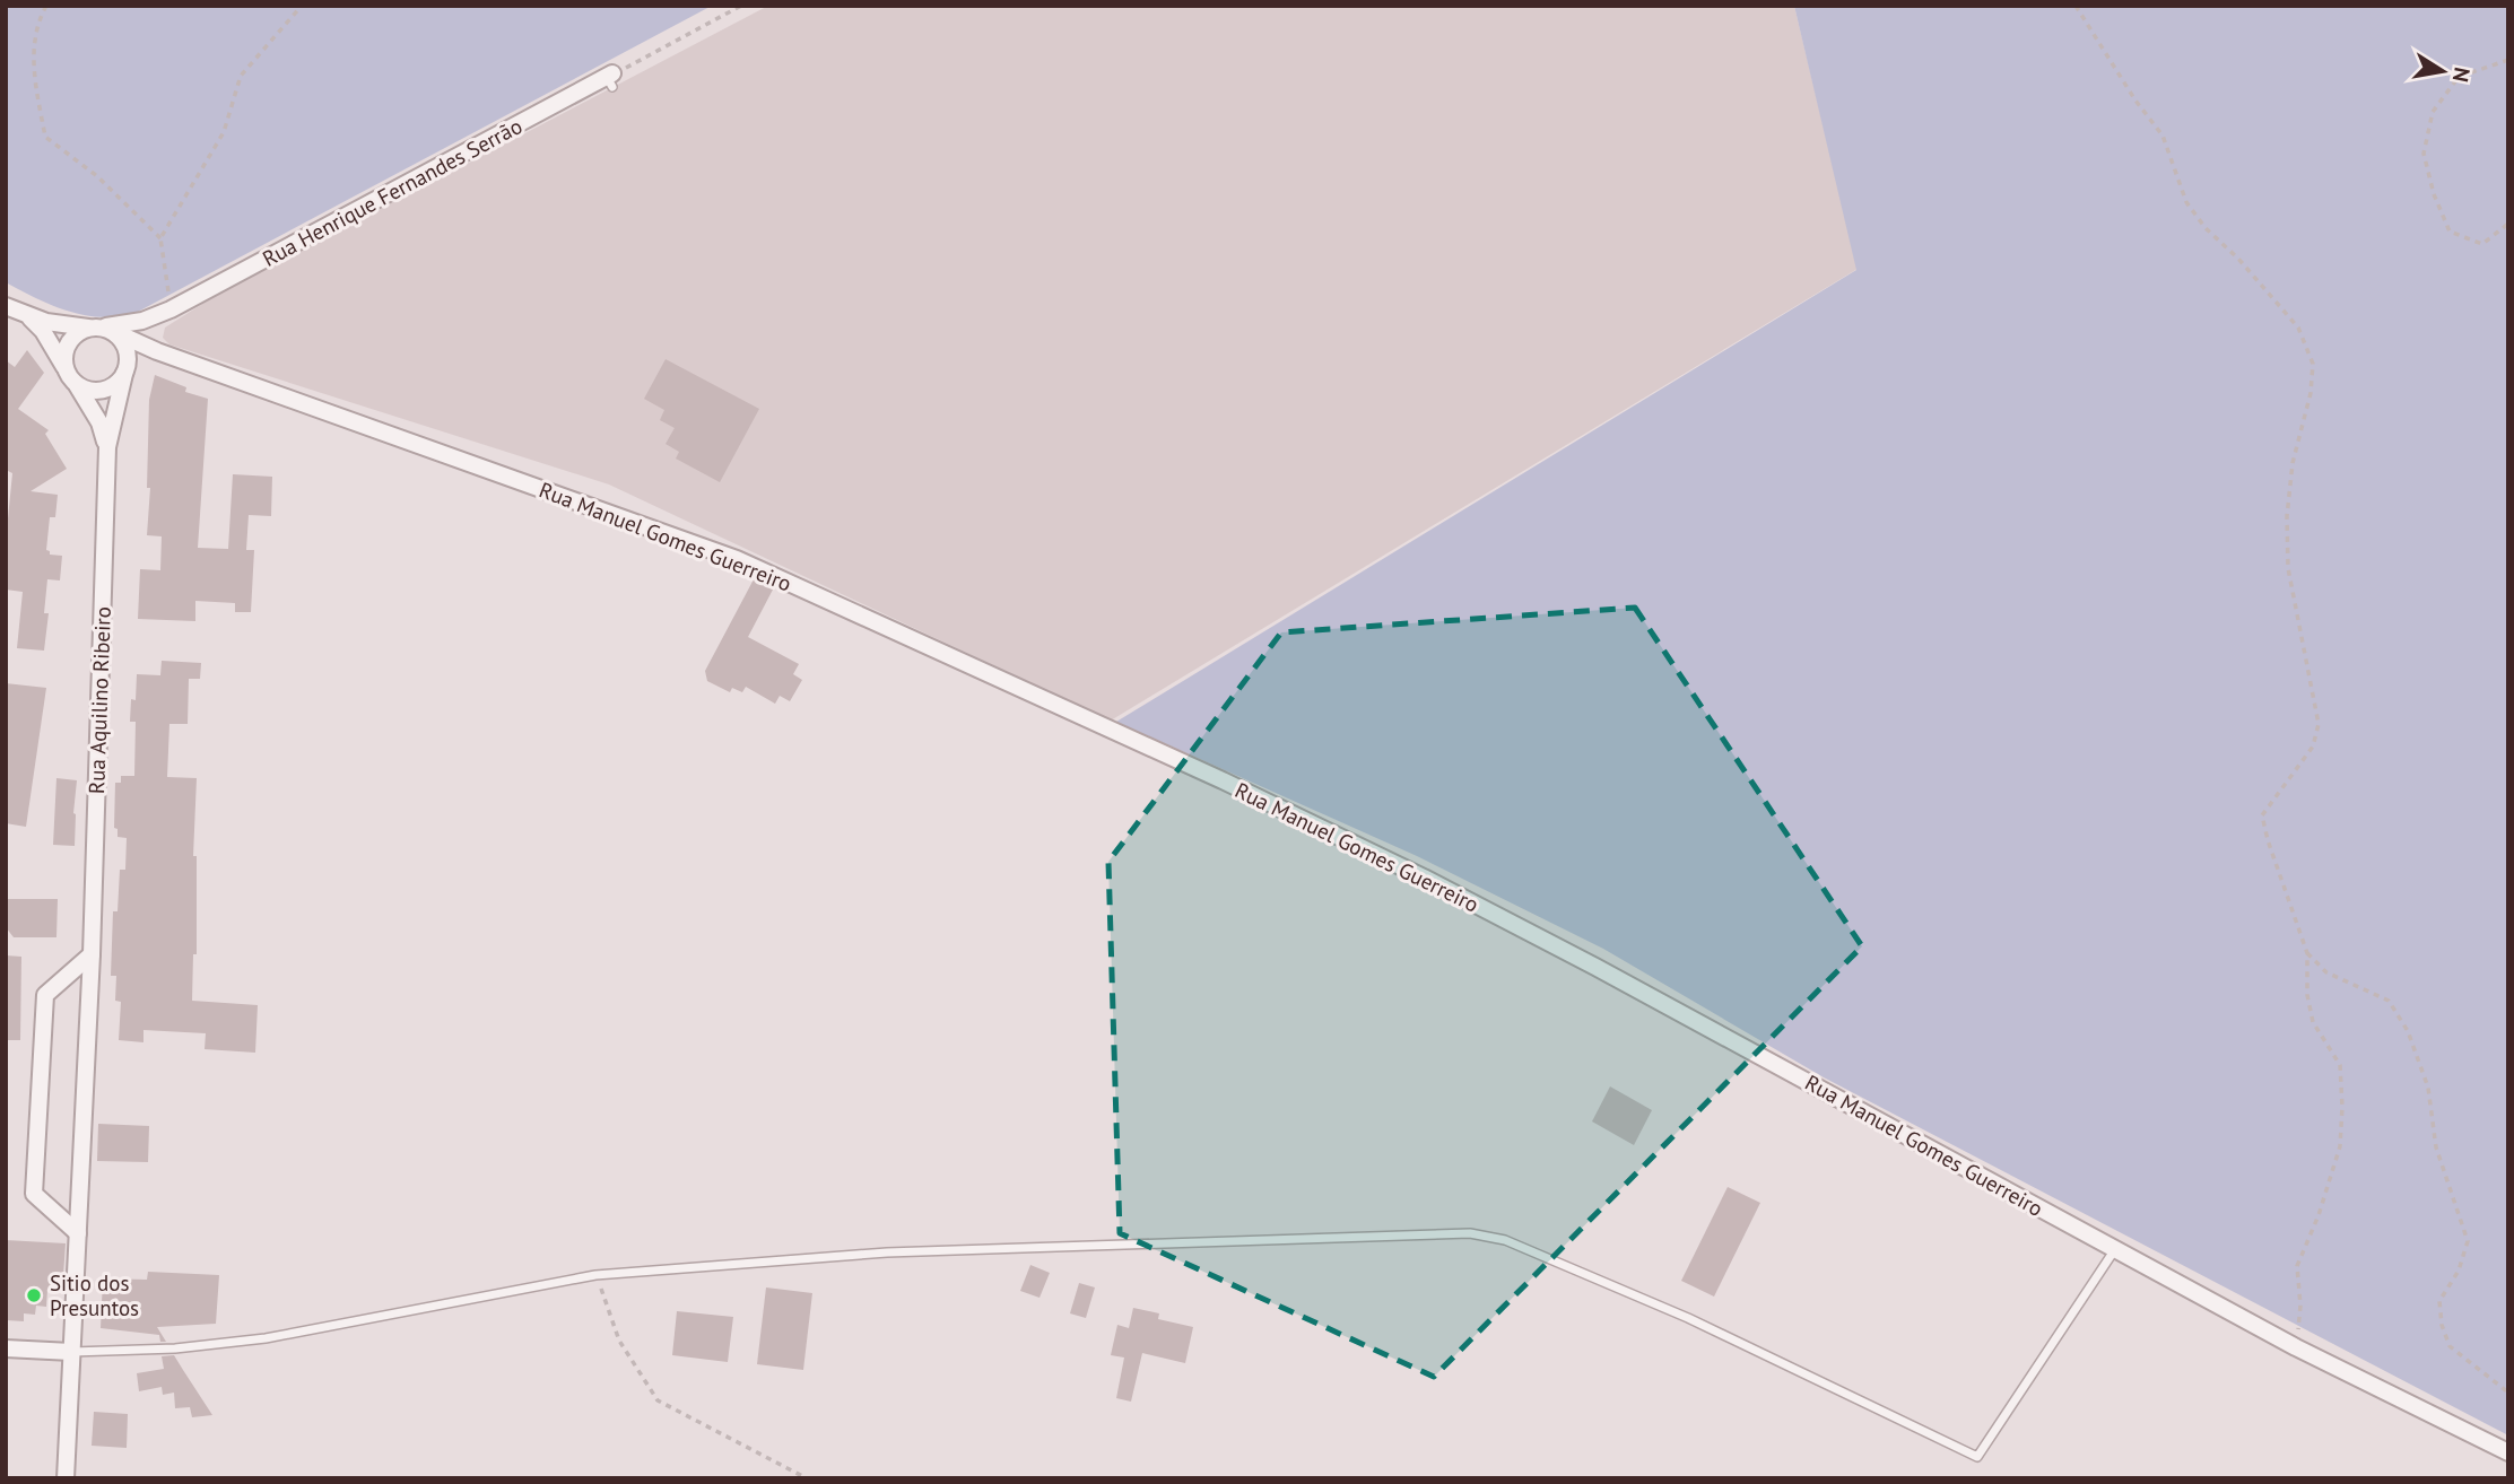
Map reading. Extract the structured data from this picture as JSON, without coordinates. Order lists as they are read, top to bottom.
{
  "streets": {
    "street": ["Rua Henrique Fernandes Serrão", "Rua Manuel Gomes Guerreiro", "Rua Aquilino Ribeiro"]
  },
  "places": ["Sitio dos Presuntos"],
  "north": "right"
}
